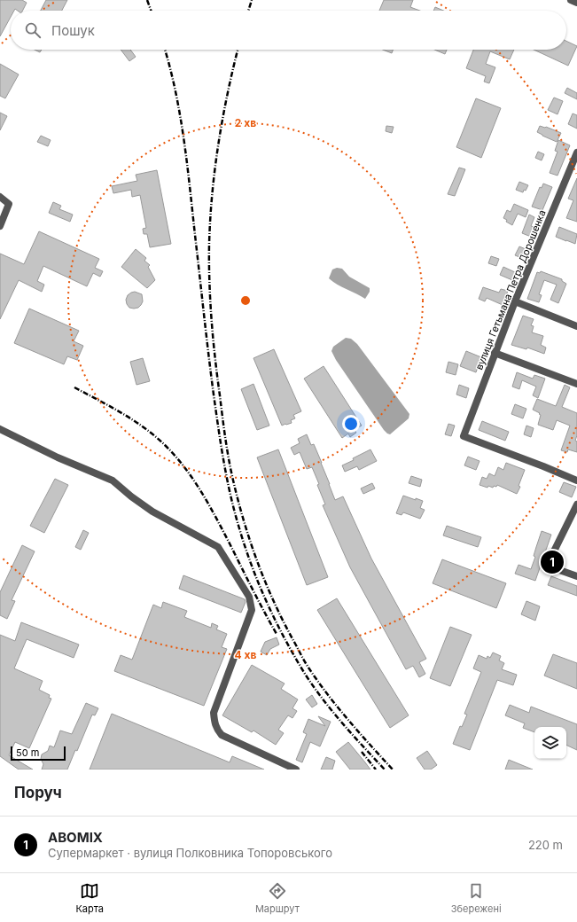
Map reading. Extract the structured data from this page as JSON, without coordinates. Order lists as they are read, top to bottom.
{
  "streets": {
    "street": ["вулиця Гетьмана Петра Дорошенка"]
  },
  "scale_bar": "50 m",
  "page": {
    "search": "Пошук",
    "pins": "1",
    "scale": "50 m",
    "heading": "Поруч",
    "list": [
      {
        "mark": "1",
        "name": "ABOMIX",
        "note": "Супермаркет · вулиця Полковника Топоровського",
        "value": "220 m"
      }
    ],
    "nav": ["Карта", "Маршрут", "Збережені"]
  },
  "rings": ["2 хв", "4 хв"]
}
